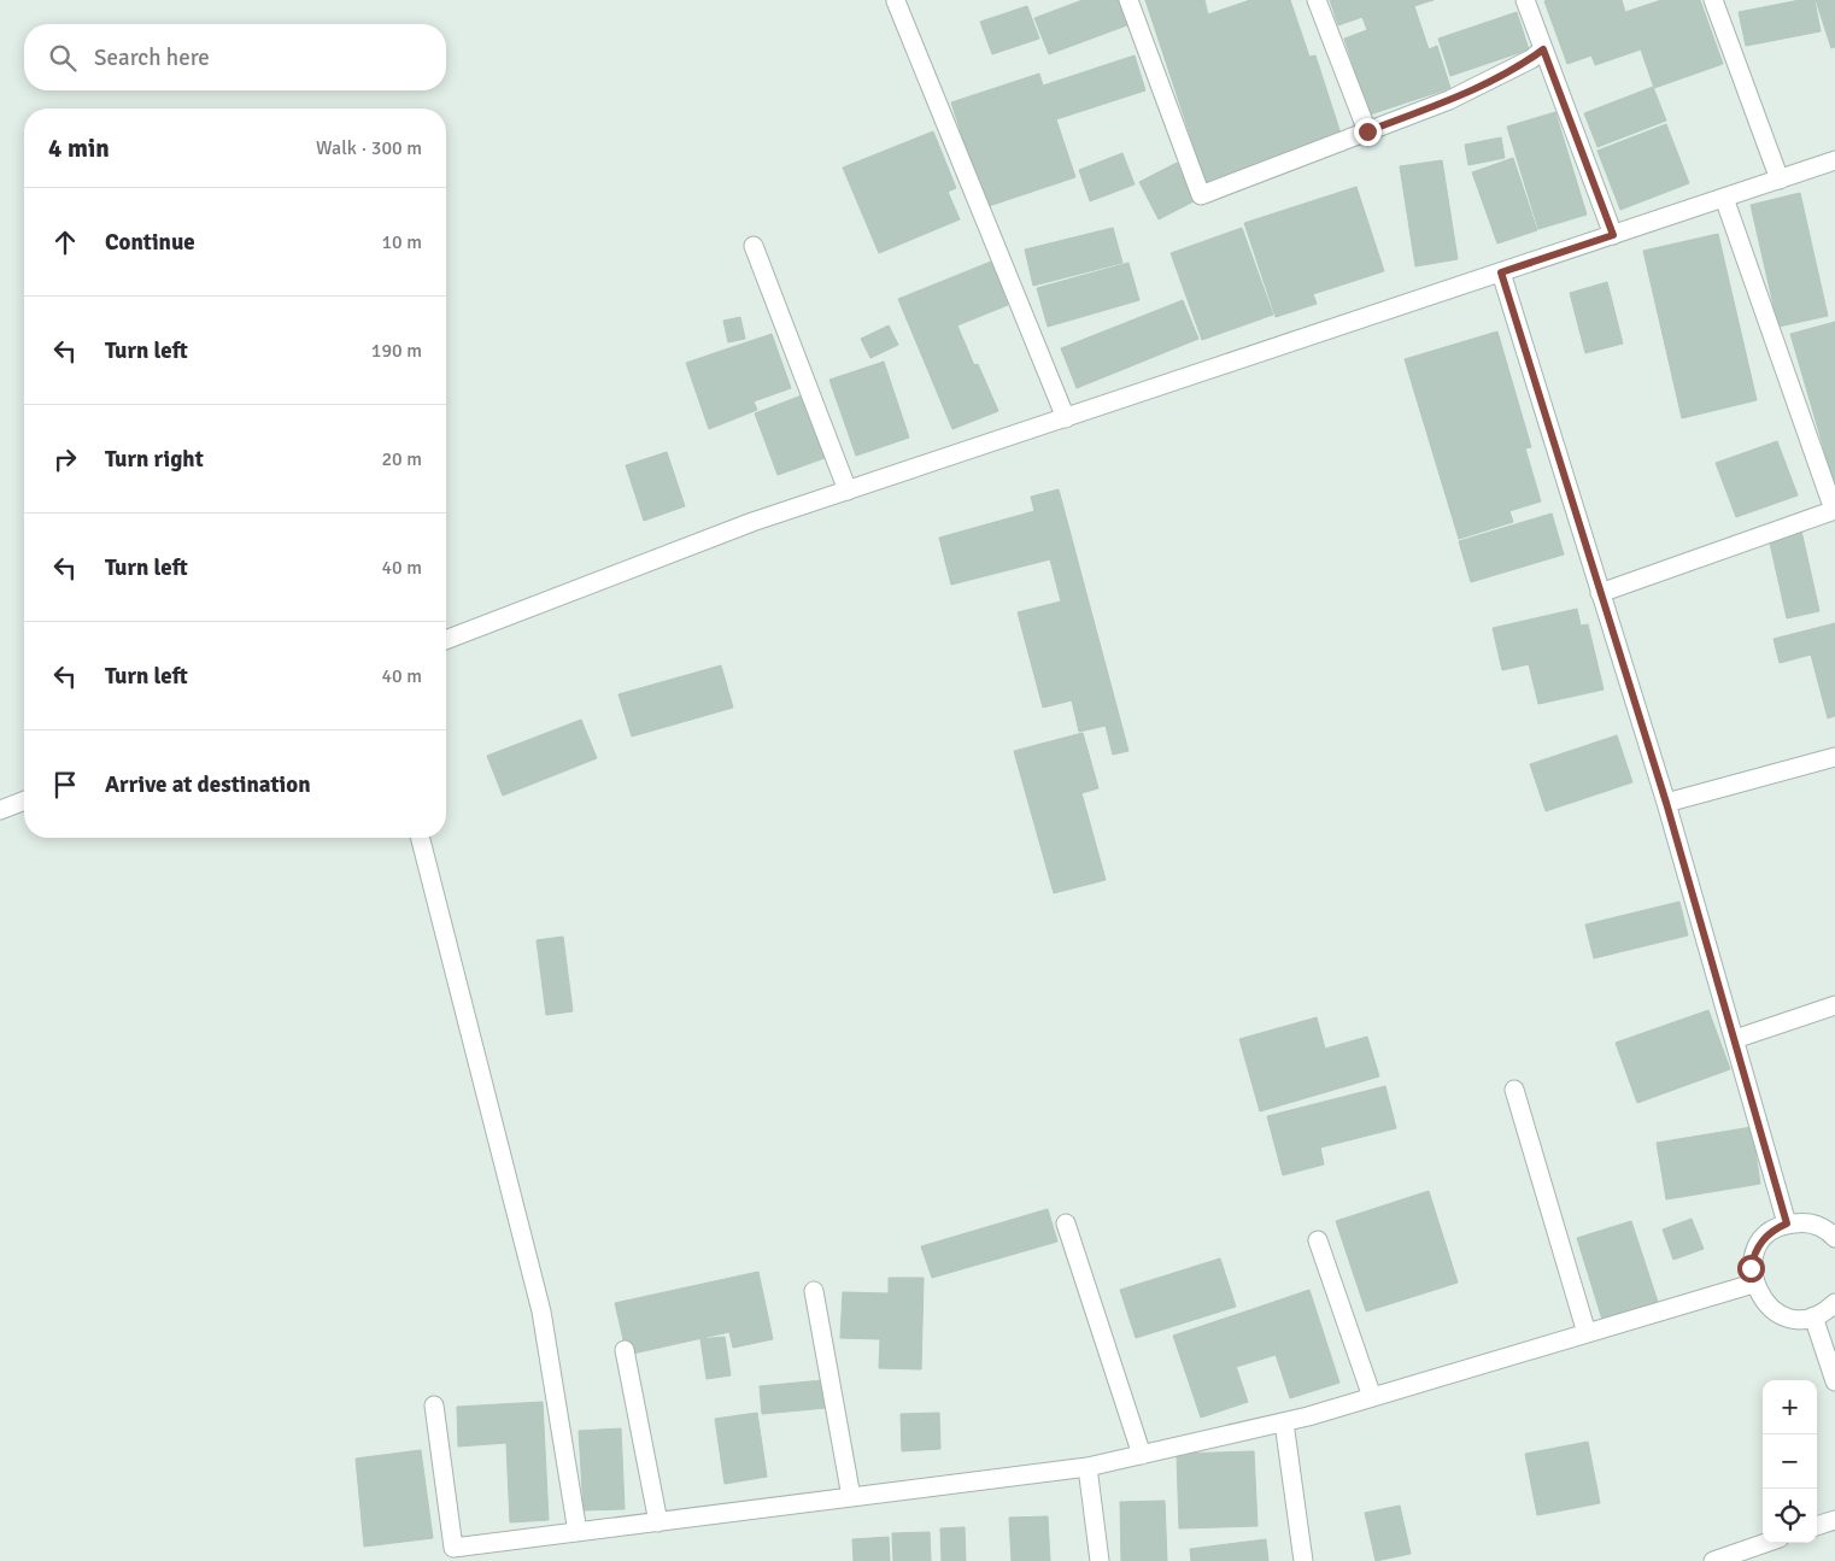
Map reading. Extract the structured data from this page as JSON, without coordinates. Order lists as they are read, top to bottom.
{
  "page": {
    "search": "Search here",
    "heading": ["4 min", "Walk · 300 m"],
    "list": [
      ["Continue", "10 m"],
      ["Turn left", "190 m"],
      ["Turn right", "20 m"],
      ["Turn left", "40 m"],
      ["Turn left", "40 m"],
      "Arrive at destination"
    ],
    "map_buttons": ["+", "−"]
  }
}
